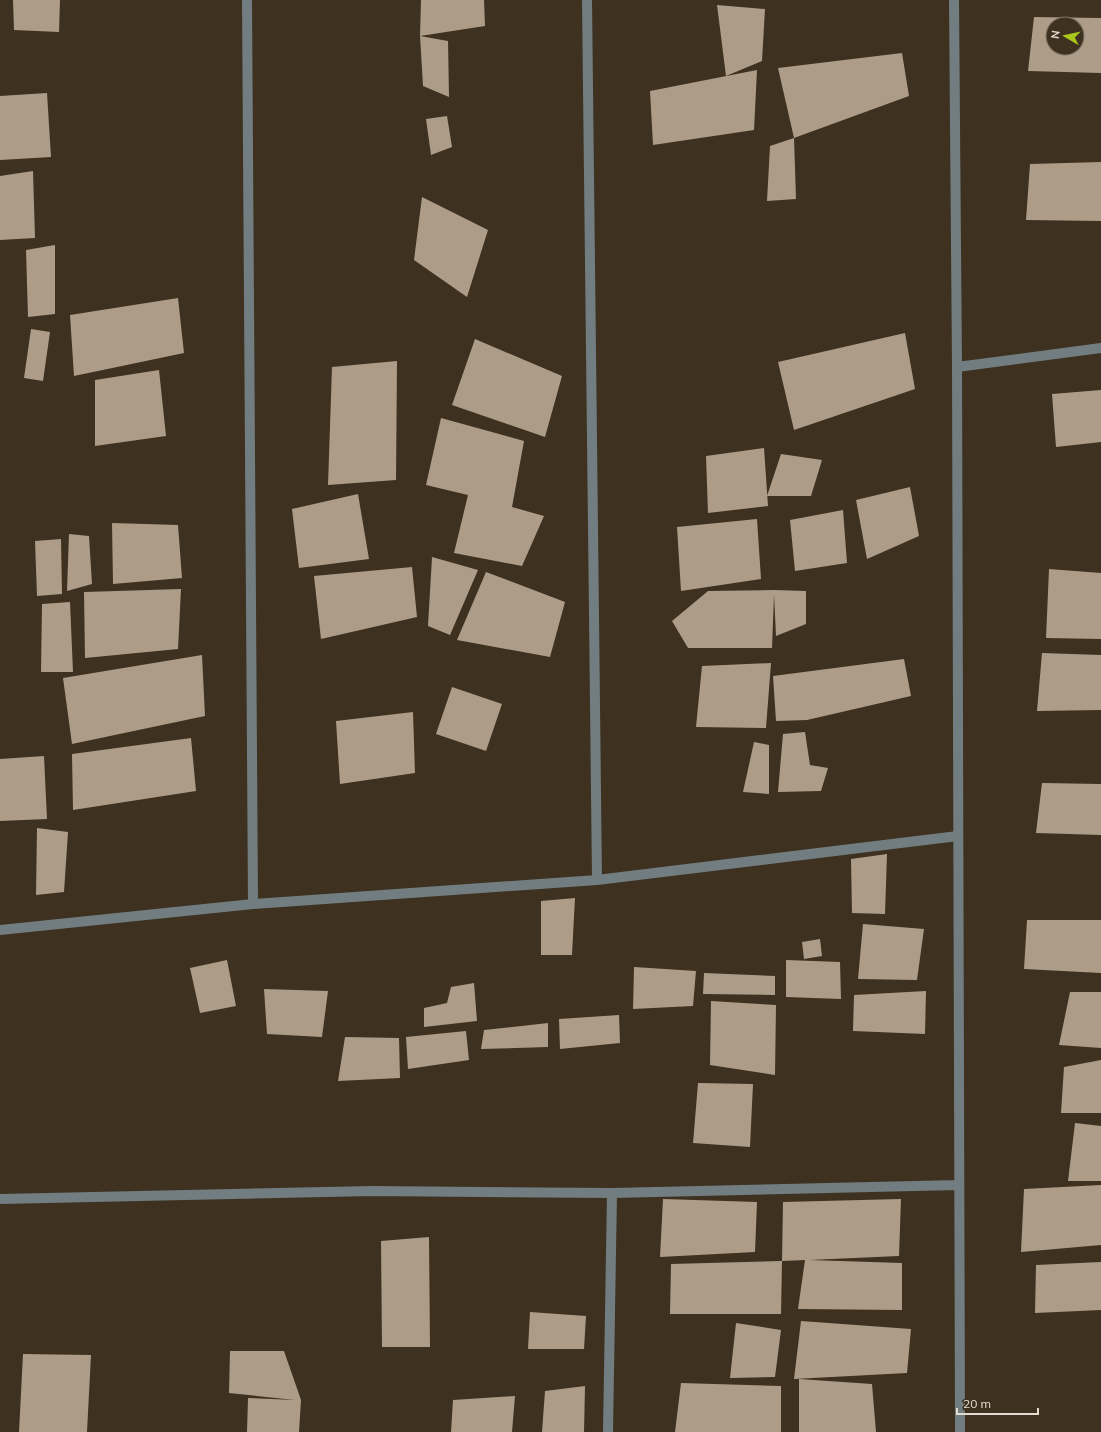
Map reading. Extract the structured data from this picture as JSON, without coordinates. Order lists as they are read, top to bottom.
{
  "scale_bar": "20 m",
  "north": "left"
}
